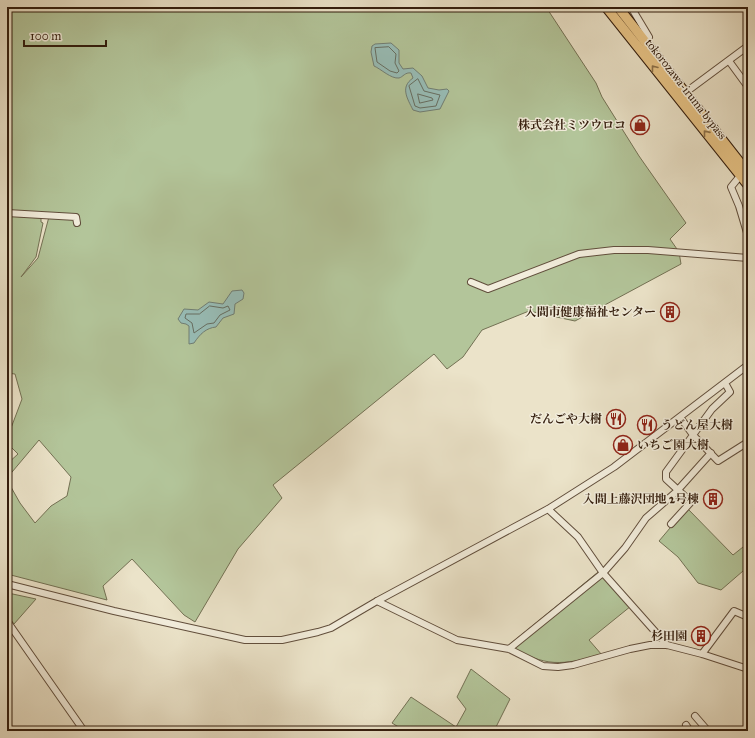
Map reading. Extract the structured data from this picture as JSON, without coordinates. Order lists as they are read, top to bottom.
{
  "streets": {
    "highway": ["tokorozawa-iruma bypass"]
  },
  "places": {
    "shop": ["株式会社ミツウロコ", "いちご園大樹"],
    "building": ["入間市健康福祉センター", "入間上藤沢団地 2号棟", "杉田園"],
    "restaurant": ["だんごや大樹", "うどん屋大樹"]
  },
  "scale_bar": "100 m"
}
